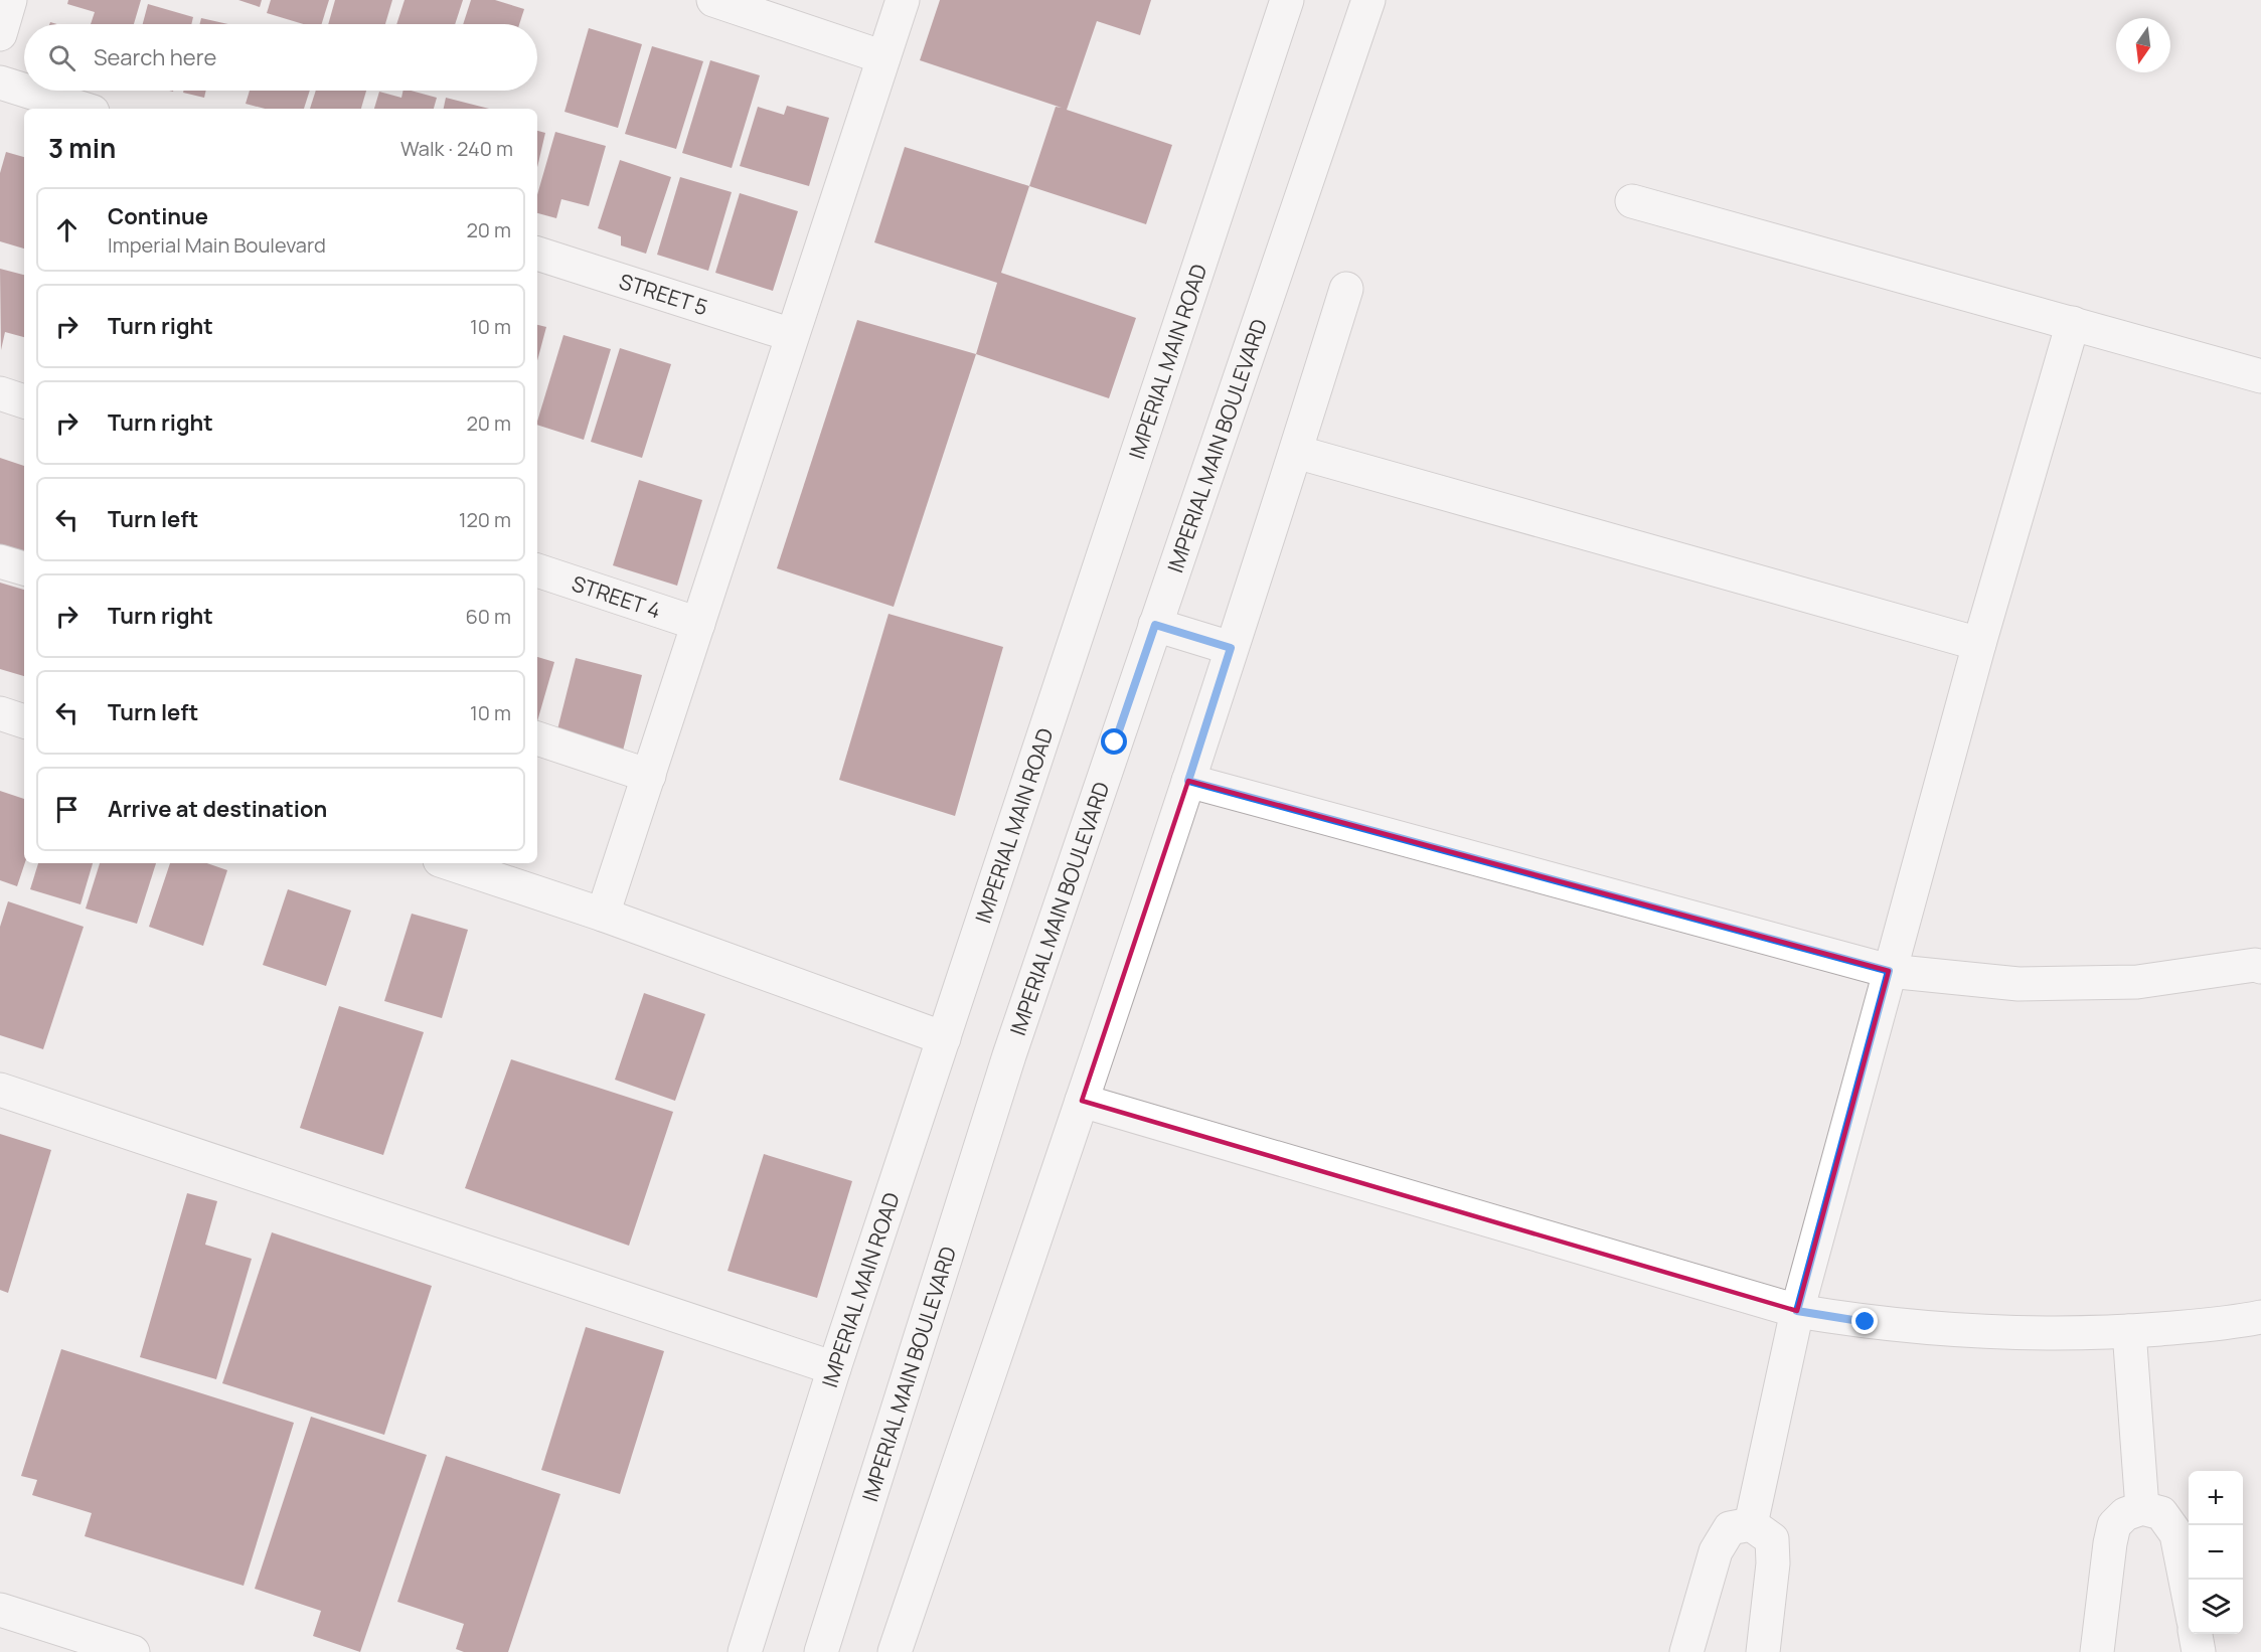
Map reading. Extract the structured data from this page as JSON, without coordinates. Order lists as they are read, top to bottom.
{
  "streets": {
    "street": [
      "STREET 5",
      "IMPERIAL MAIN ROAD",
      "IMPERIAL MAIN BOULEVARD",
      "STREET 4"
    ]
  },
  "north": "bottom",
  "page": {
    "search": "Search here",
    "heading": ["3 min", "Walk · 240 m"],
    "list": [
      ["Continue", "Imperial Main Boulevard", "20 m"],
      ["Turn right", "10 m"],
      ["Turn right", "20 m"],
      ["Turn left", "120 m"],
      ["Turn right", "60 m"],
      ["Turn left", "10 m"],
      "Arrive at destination"
    ],
    "map_buttons": ["+", "−"]
  }
}
